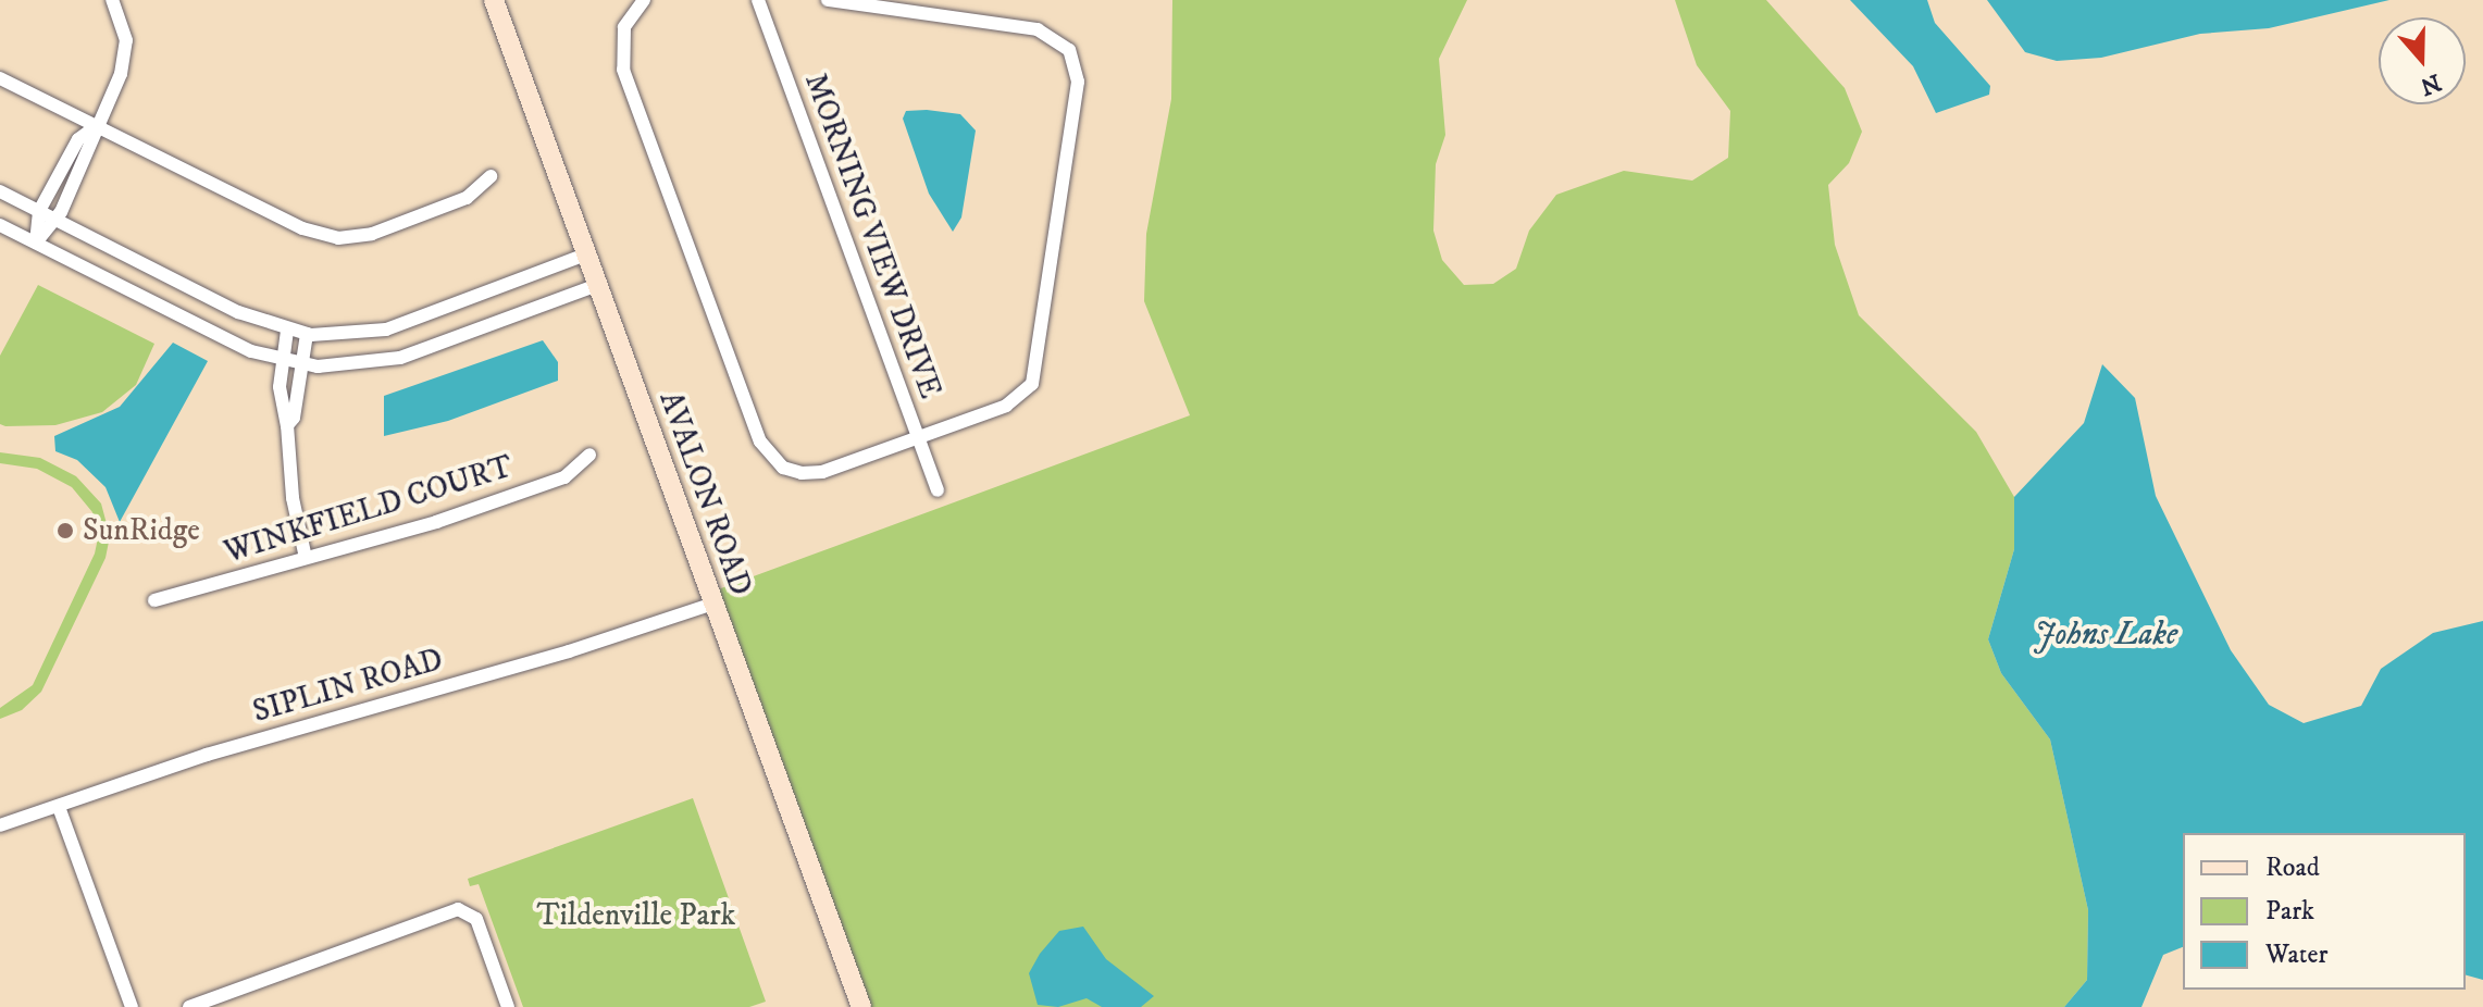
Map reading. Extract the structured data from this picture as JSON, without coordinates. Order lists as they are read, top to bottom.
{
  "streets": {
    "main road": ["AVALON ROAD"],
    "street": ["MORNING VIEW DRIVE", "WINKFIELD COURT", "SIPLIN ROAD"]
  },
  "crossings": [
    ["AVALON ROAD", "SIPLIN ROAD"]
  ],
  "water": ["Johns Lake"],
  "parks": ["Tildenville Park"],
  "places": ["SunRidge"],
  "legend": ["Road", "Park", "Water"],
  "north": "bottom"
}
